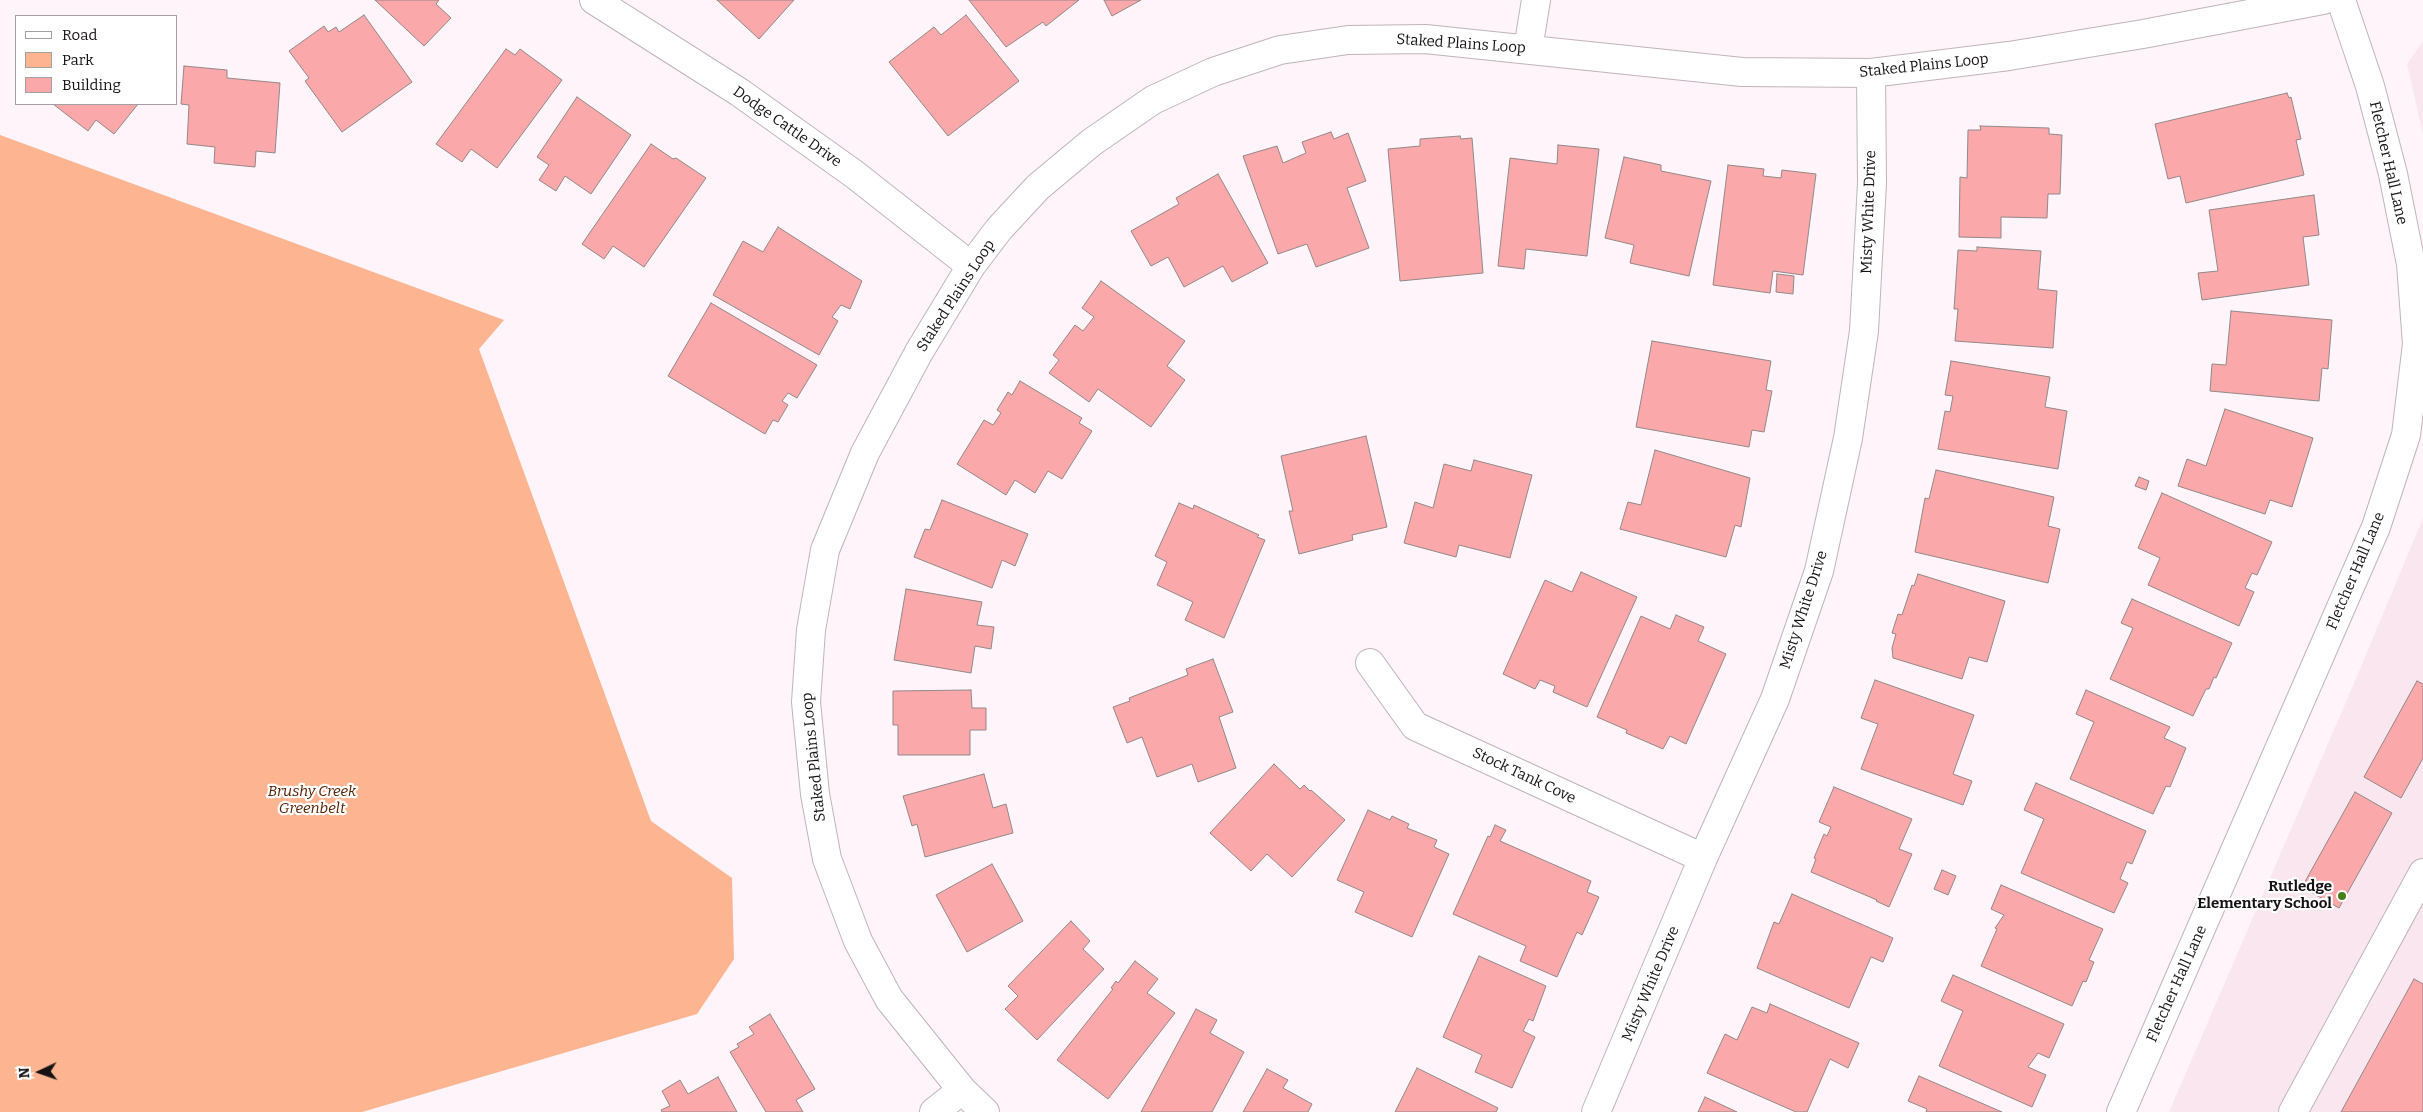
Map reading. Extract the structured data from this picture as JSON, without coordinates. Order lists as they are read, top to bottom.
{
  "streets": {
    "street": [
      "Staked Plains Loop",
      "Dodge Cattle Drive",
      "Fletcher Hall Lane",
      "Misty White Drive",
      "Stock Tank Cove"
    ]
  },
  "crossings": [
    ["Staked Plains Loop", "Dodge Cattle Drive"],
    ["Staked Plains Loop", "Misty White Drive"],
    ["Misty White Drive", "Stock Tank Cove"]
  ],
  "parks": ["Brushy Creek Greenbelt"],
  "places": ["Rutledge Elementary School"],
  "legend": ["Road", "Park", "Building"],
  "north": "left"
}
